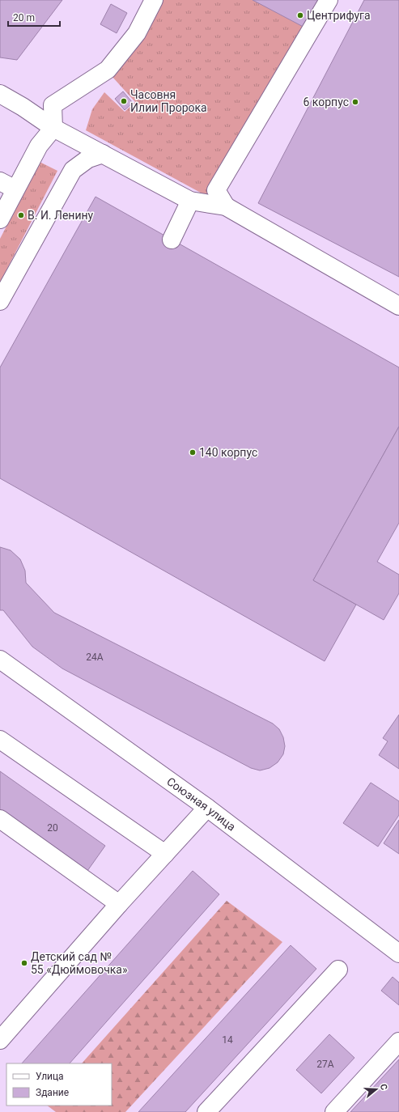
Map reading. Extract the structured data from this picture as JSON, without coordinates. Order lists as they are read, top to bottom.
{
  "streets": {
    "street": ["Союзная улица"]
  },
  "places": [
    "Центрифуга",
    "Часовня Илии Пророка",
    "6 корпус",
    "В. И. Ленину",
    "140 корпус",
    "Детский сад № 55 «Дюймовочка»"
  ],
  "house_numbers": [
    "24A",
    "20",
    "14",
    "27А"
  ],
  "legend": ["Улица", "Здание"],
  "scale_bar": "20 m",
  "north": "right"
}
